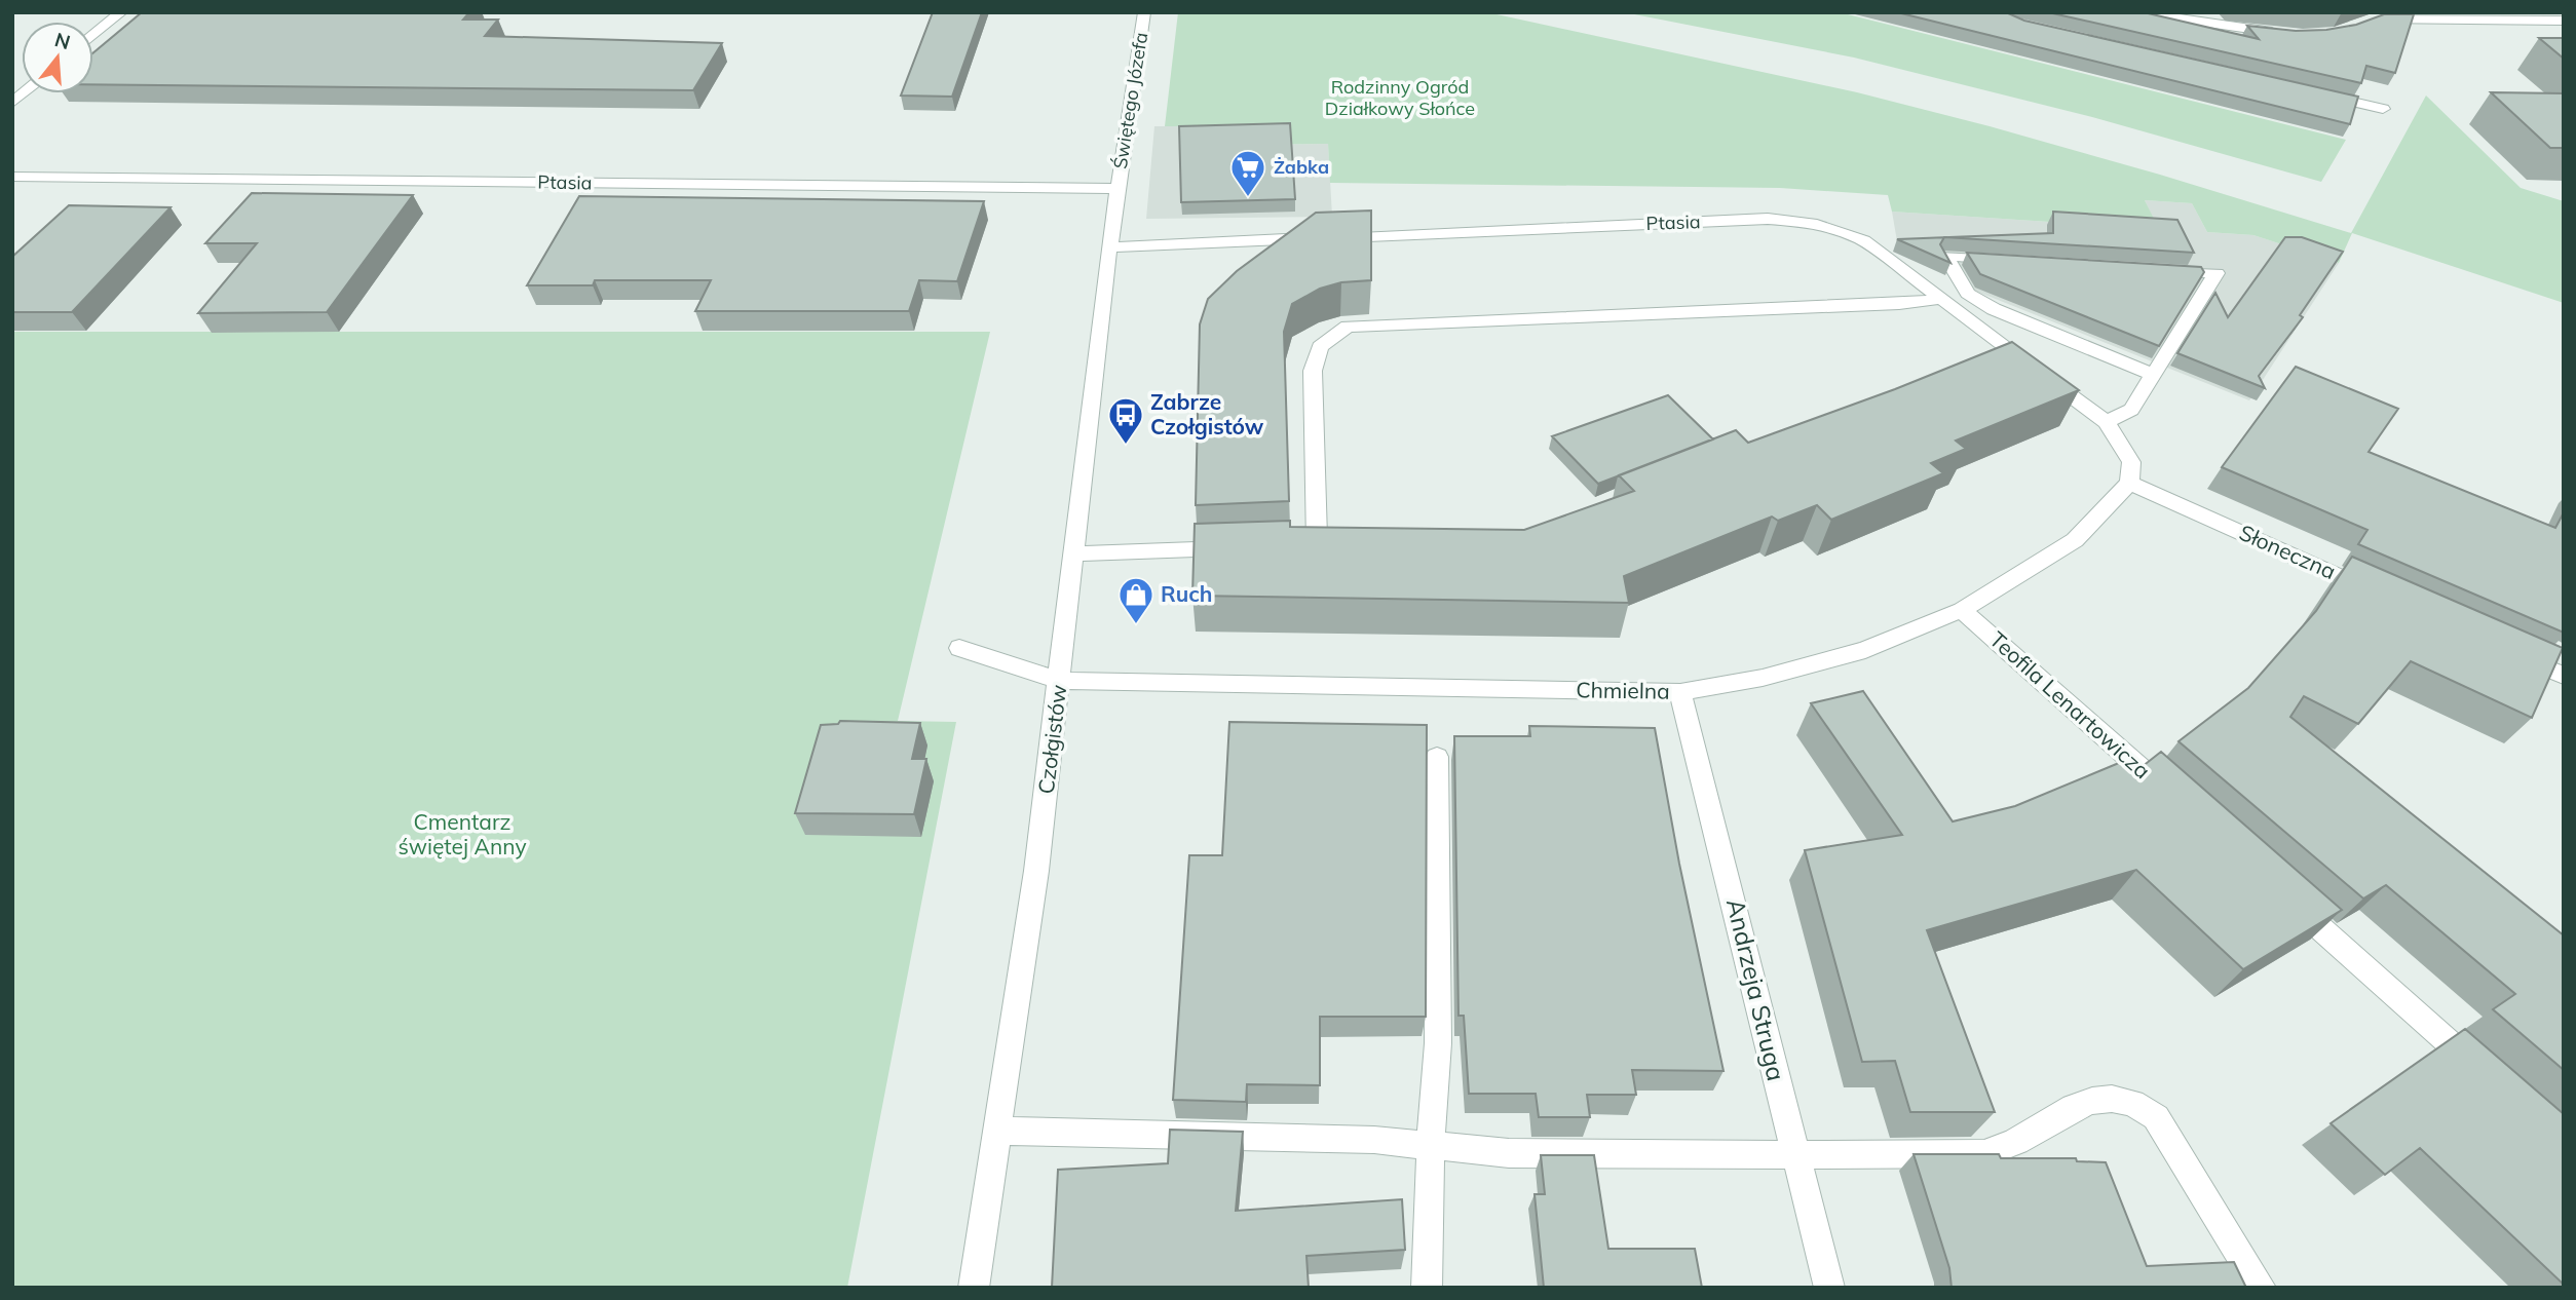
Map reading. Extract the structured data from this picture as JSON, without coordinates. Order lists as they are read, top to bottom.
{
  "streets": {
    "street": [
      "Świętego Józefa",
      "Ptasia",
      "Słoneczna",
      "Chmielna",
      "Teofila Lenartowicza",
      "Czołgistów",
      "Andrzeja Struga"
    ]
  },
  "crossings": [
    ["Świętego Józefa", "Ptasia"],
    ["Świętego Józefa", "Czołgistów"],
    ["Ptasia", "Słoneczna"],
    ["Ptasia", "Chmielna"],
    ["Ptasia", "Czołgistów"],
    ["Słoneczna", "Chmielna"],
    ["Chmielna", "Teofila Lenartowicza"],
    ["Chmielna", "Czołgistów"],
    ["Chmielna", "Andrzeja Struga"]
  ],
  "parks": ["Rodzinny Ogród Działkowy Słońce", "Cmentarz świętej Anny"],
  "places": {
    "supermarket": ["Żabka"],
    "bus stop": ["Zabrze Czołgistów"],
    "shop": ["Ruch"]
  },
  "north": "top"
}
